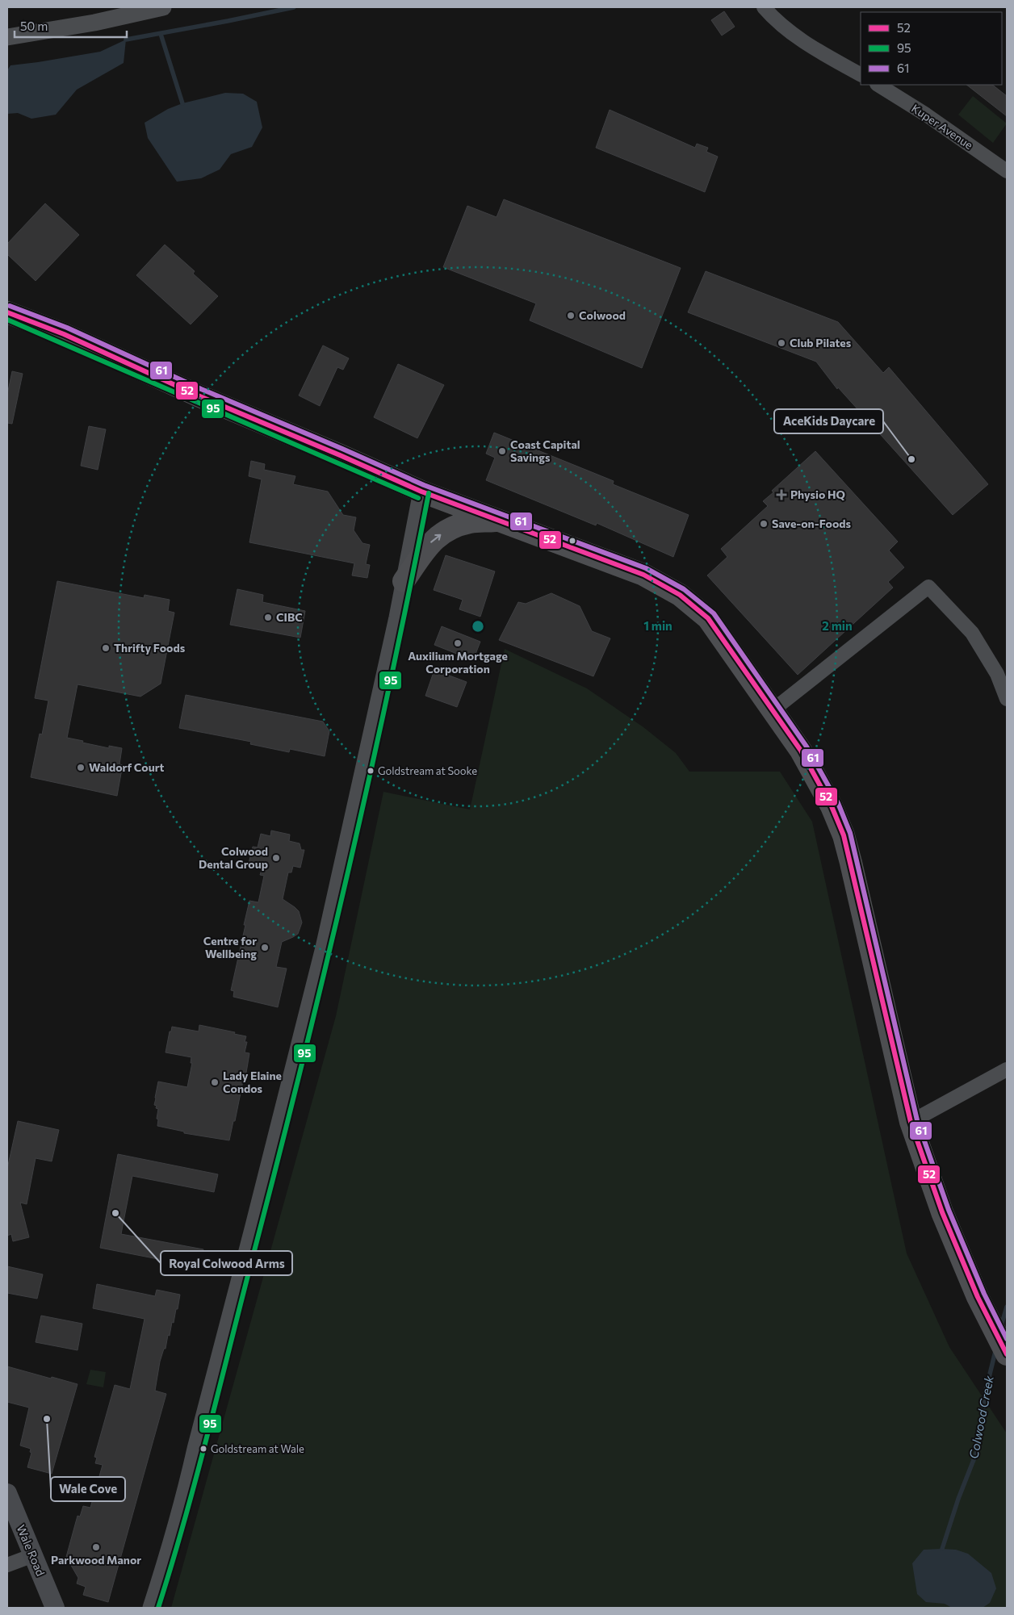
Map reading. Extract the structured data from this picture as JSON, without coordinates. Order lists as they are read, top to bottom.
{
  "streets": {
    "main road": ["Wale Road"],
    "street": ["Kuper Avenue"]
  },
  "water": ["Colwood Creek"],
  "places": {
    "other": [
      "Colwood",
      "Club Pilates",
      "Coast Capital Savings",
      "AceKids Daycare",
      "Save-on-Foods",
      "CIBC",
      "Auxilium Mortgage Corporation",
      "Thrifty Foods",
      "Waldorf Court",
      "Goldstream at Sooke",
      "Colwood Dental Group",
      "Centre for Wellbeing",
      "Lady Elaine Condos",
      "Royal Colwood Arms",
      "Wale Cove",
      "Goldstream at Wale",
      "Parkwood Manor"
    ],
    "health": ["Physio HQ"]
  },
  "lines": ["transit line 61", "transit line 52", "transit line 95"],
  "legend": ["52", "95", "61"],
  "scale_bar": "50 m",
  "rings": ["1 min", "2 min"]
}
